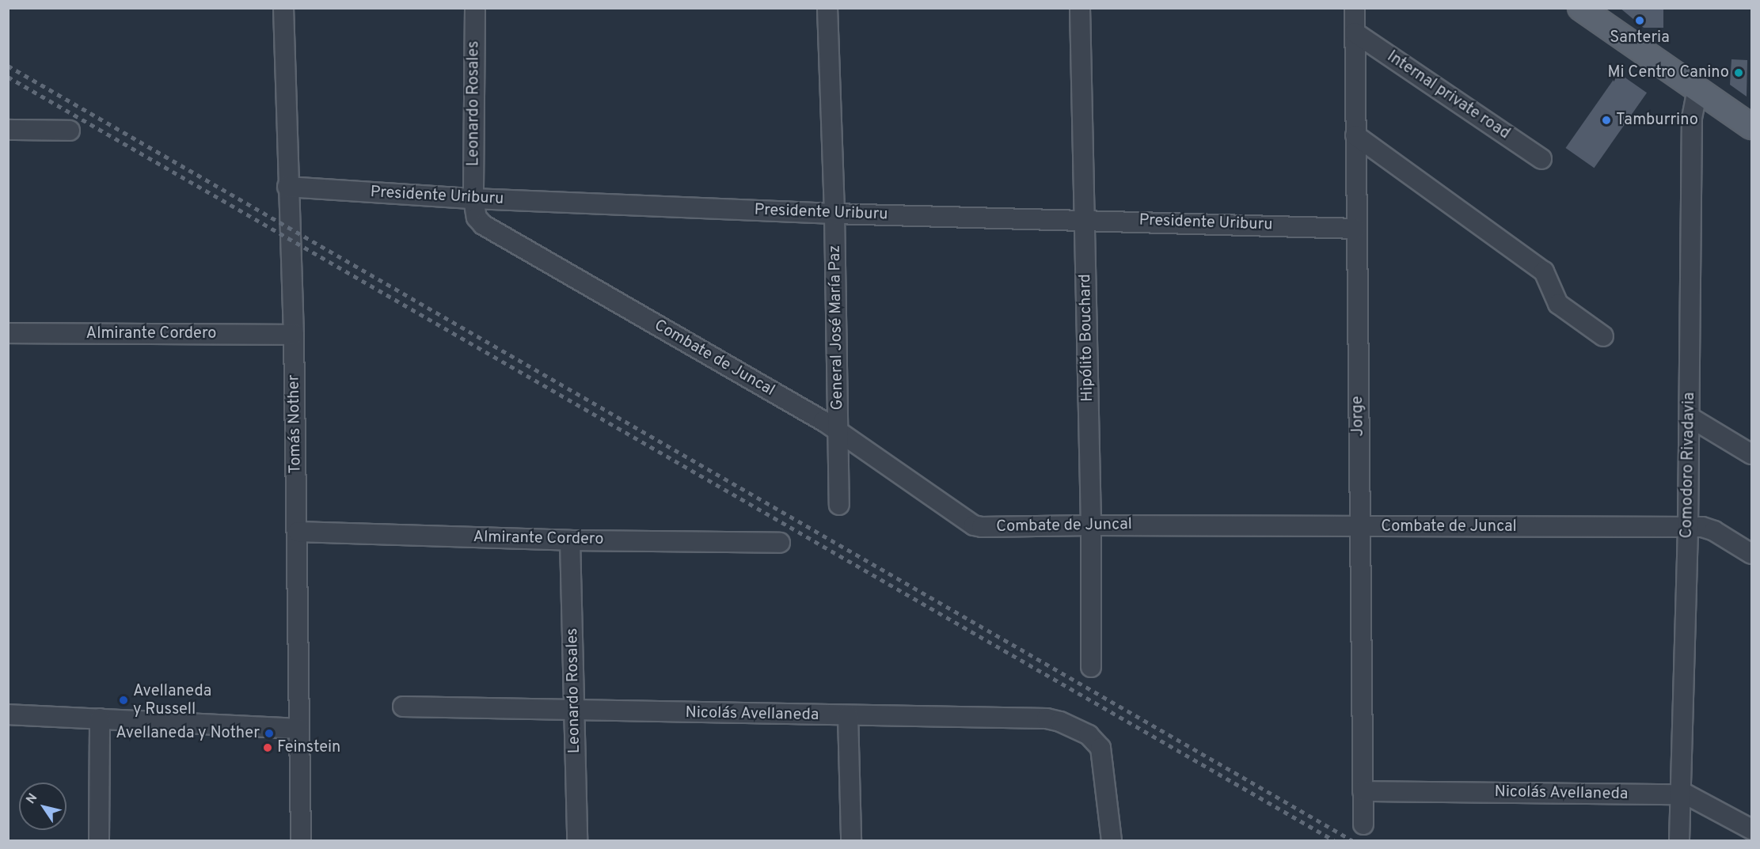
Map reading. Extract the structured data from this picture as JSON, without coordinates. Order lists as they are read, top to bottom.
{
  "streets": {
    "street": [
      "Internal private road",
      "Leonardo Rosales",
      "Presidente Uriburu",
      "General José María Paz",
      "Almirante Cordero",
      "Hipólito Bouchard",
      "Combate de Juncal",
      "Jorge",
      "Tomás Nother",
      "Comodoro Rivadavia",
      "Nicolás Avellaneda"
    ]
  },
  "crossings": [
    ["Internal private road", "Jorge"],
    ["Leonardo Rosales", "Presidente Uriburu"],
    ["Leonardo Rosales", "Almirante Cordero"],
    ["Leonardo Rosales", "Combate de Juncal"],
    ["Leonardo Rosales", "Nicolás Avellaneda"],
    ["Presidente Uriburu", "General José María Paz"],
    ["Presidente Uriburu", "Hipólito Bouchard"],
    ["Presidente Uriburu", "Combate de Juncal"],
    ["Presidente Uriburu", "Jorge"],
    ["Presidente Uriburu", "Tomás Nother"],
    ["General José María Paz", "Combate de Juncal"],
    ["Almirante Cordero", "Tomás Nother"],
    ["Hipólito Bouchard", "Combate de Juncal"],
    ["Combate de Juncal", "Jorge"],
    ["Combate de Juncal", "Comodoro Rivadavia"],
    ["Jorge", "Nicolás Avellaneda"],
    ["Comodoro Rivadavia", "Nicolás Avellaneda"]
  ],
  "places": [
    "Santeria",
    "Mi Centro Canino",
    "Tamburrino",
    "Avellaneda y Russell",
    "Avellaneda y Nother",
    "Feinstein"
  ],
  "north": "top left"
}
